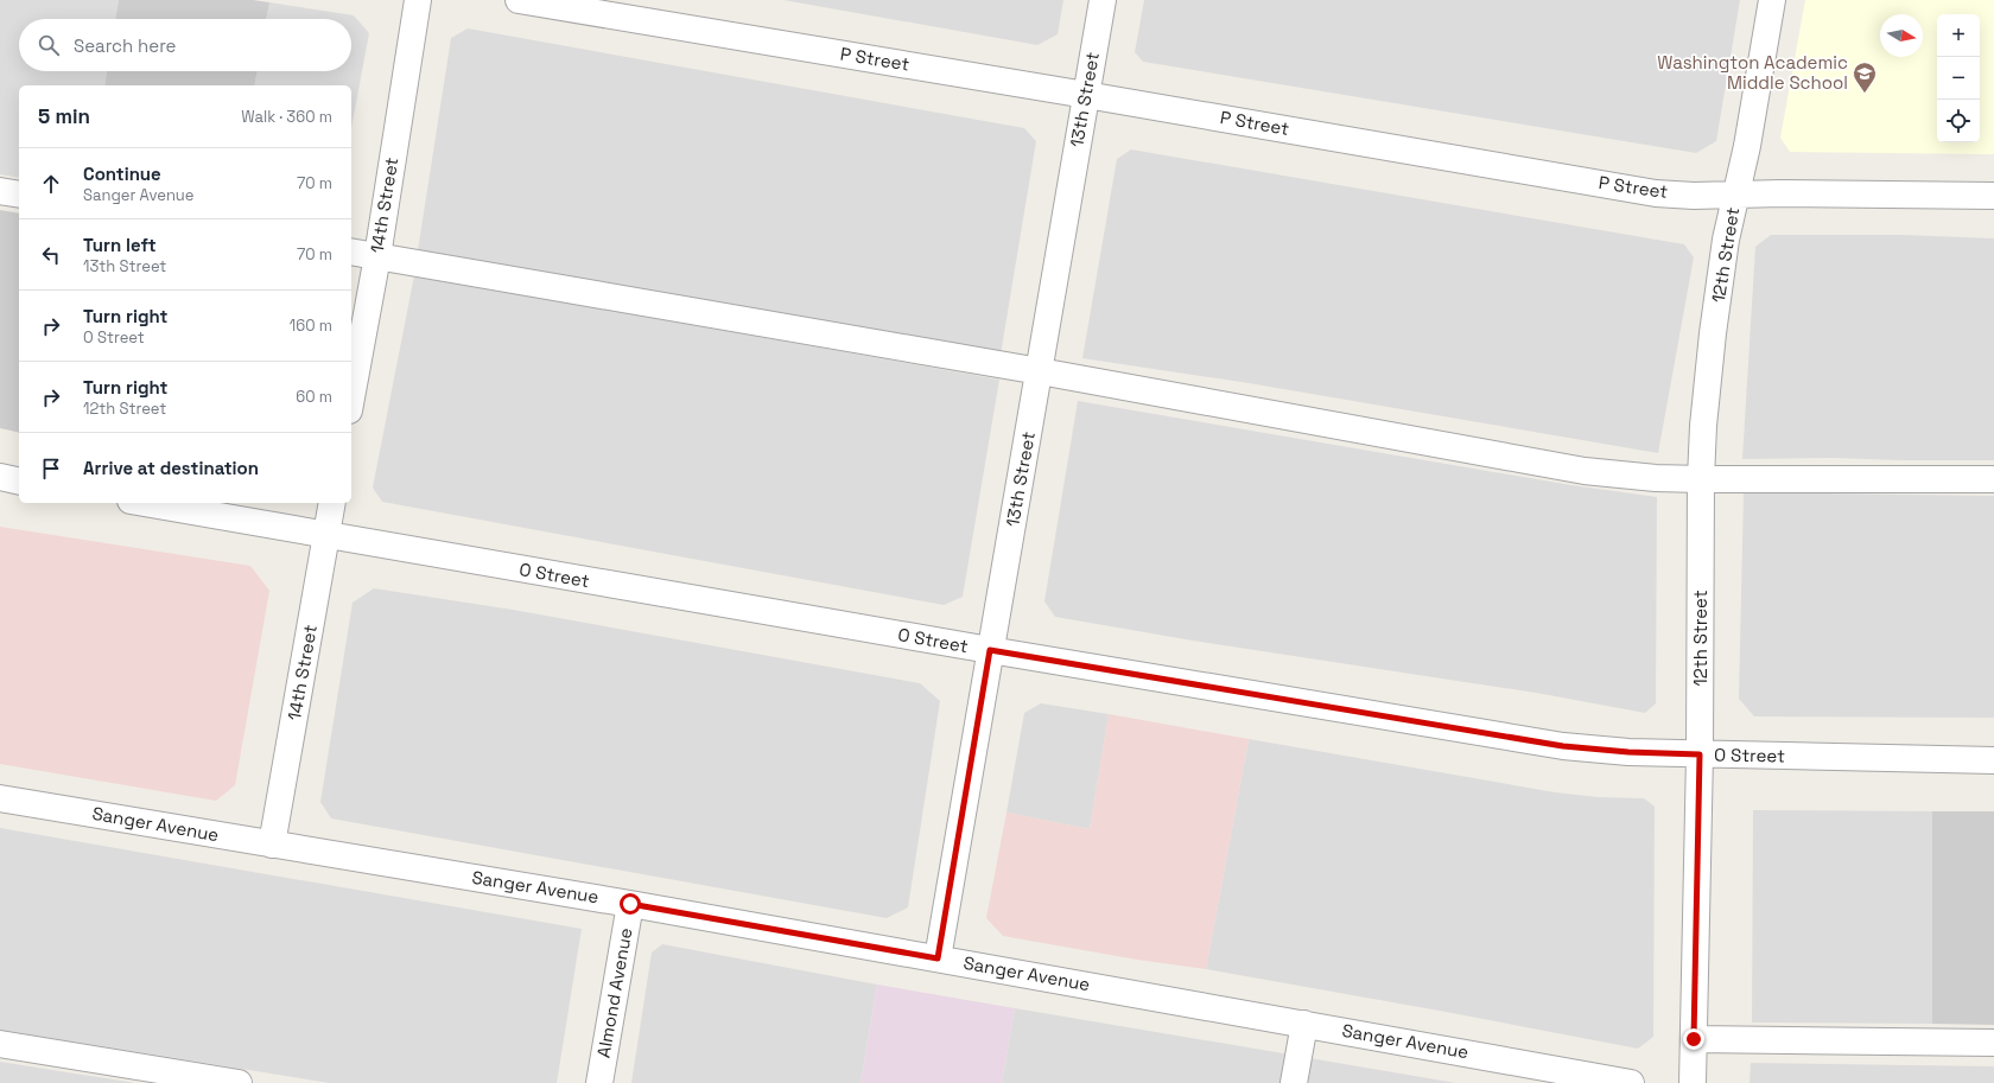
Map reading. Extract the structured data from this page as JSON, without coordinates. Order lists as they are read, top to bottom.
{
  "streets": {
    "street": [
      "P Street",
      "13th Street",
      "14th Street",
      "12th Street",
      "O Street",
      "Sanger Avenue",
      "Almond Avenue"
    ]
  },
  "crossings": [
    ["P Street", "13th Street"],
    ["P Street", "12th Street"],
    ["13th Street", "O Street"],
    ["13th Street", "Sanger Avenue"],
    ["14th Street", "O Street"],
    ["14th Street", "Sanger Avenue"],
    ["12th Street", "O Street"],
    ["Sanger Avenue", "Almond Avenue"]
  ],
  "places": {
    "school or university": ["Washington Academic Middle School"]
  },
  "north": "right",
  "page": {
    "map_buttons": ["+", "−"],
    "search": "Search here",
    "heading": ["5 min", "Walk · 360 m"],
    "list": [
      ["Continue", "Sanger Avenue", "70 m"],
      ["Turn left", "13th Street", "70 m"],
      ["Turn right", "O Street", "160 m"],
      ["Turn right", "12th Street", "60 m"],
      "Arrive at destination"
    ]
  }
}
